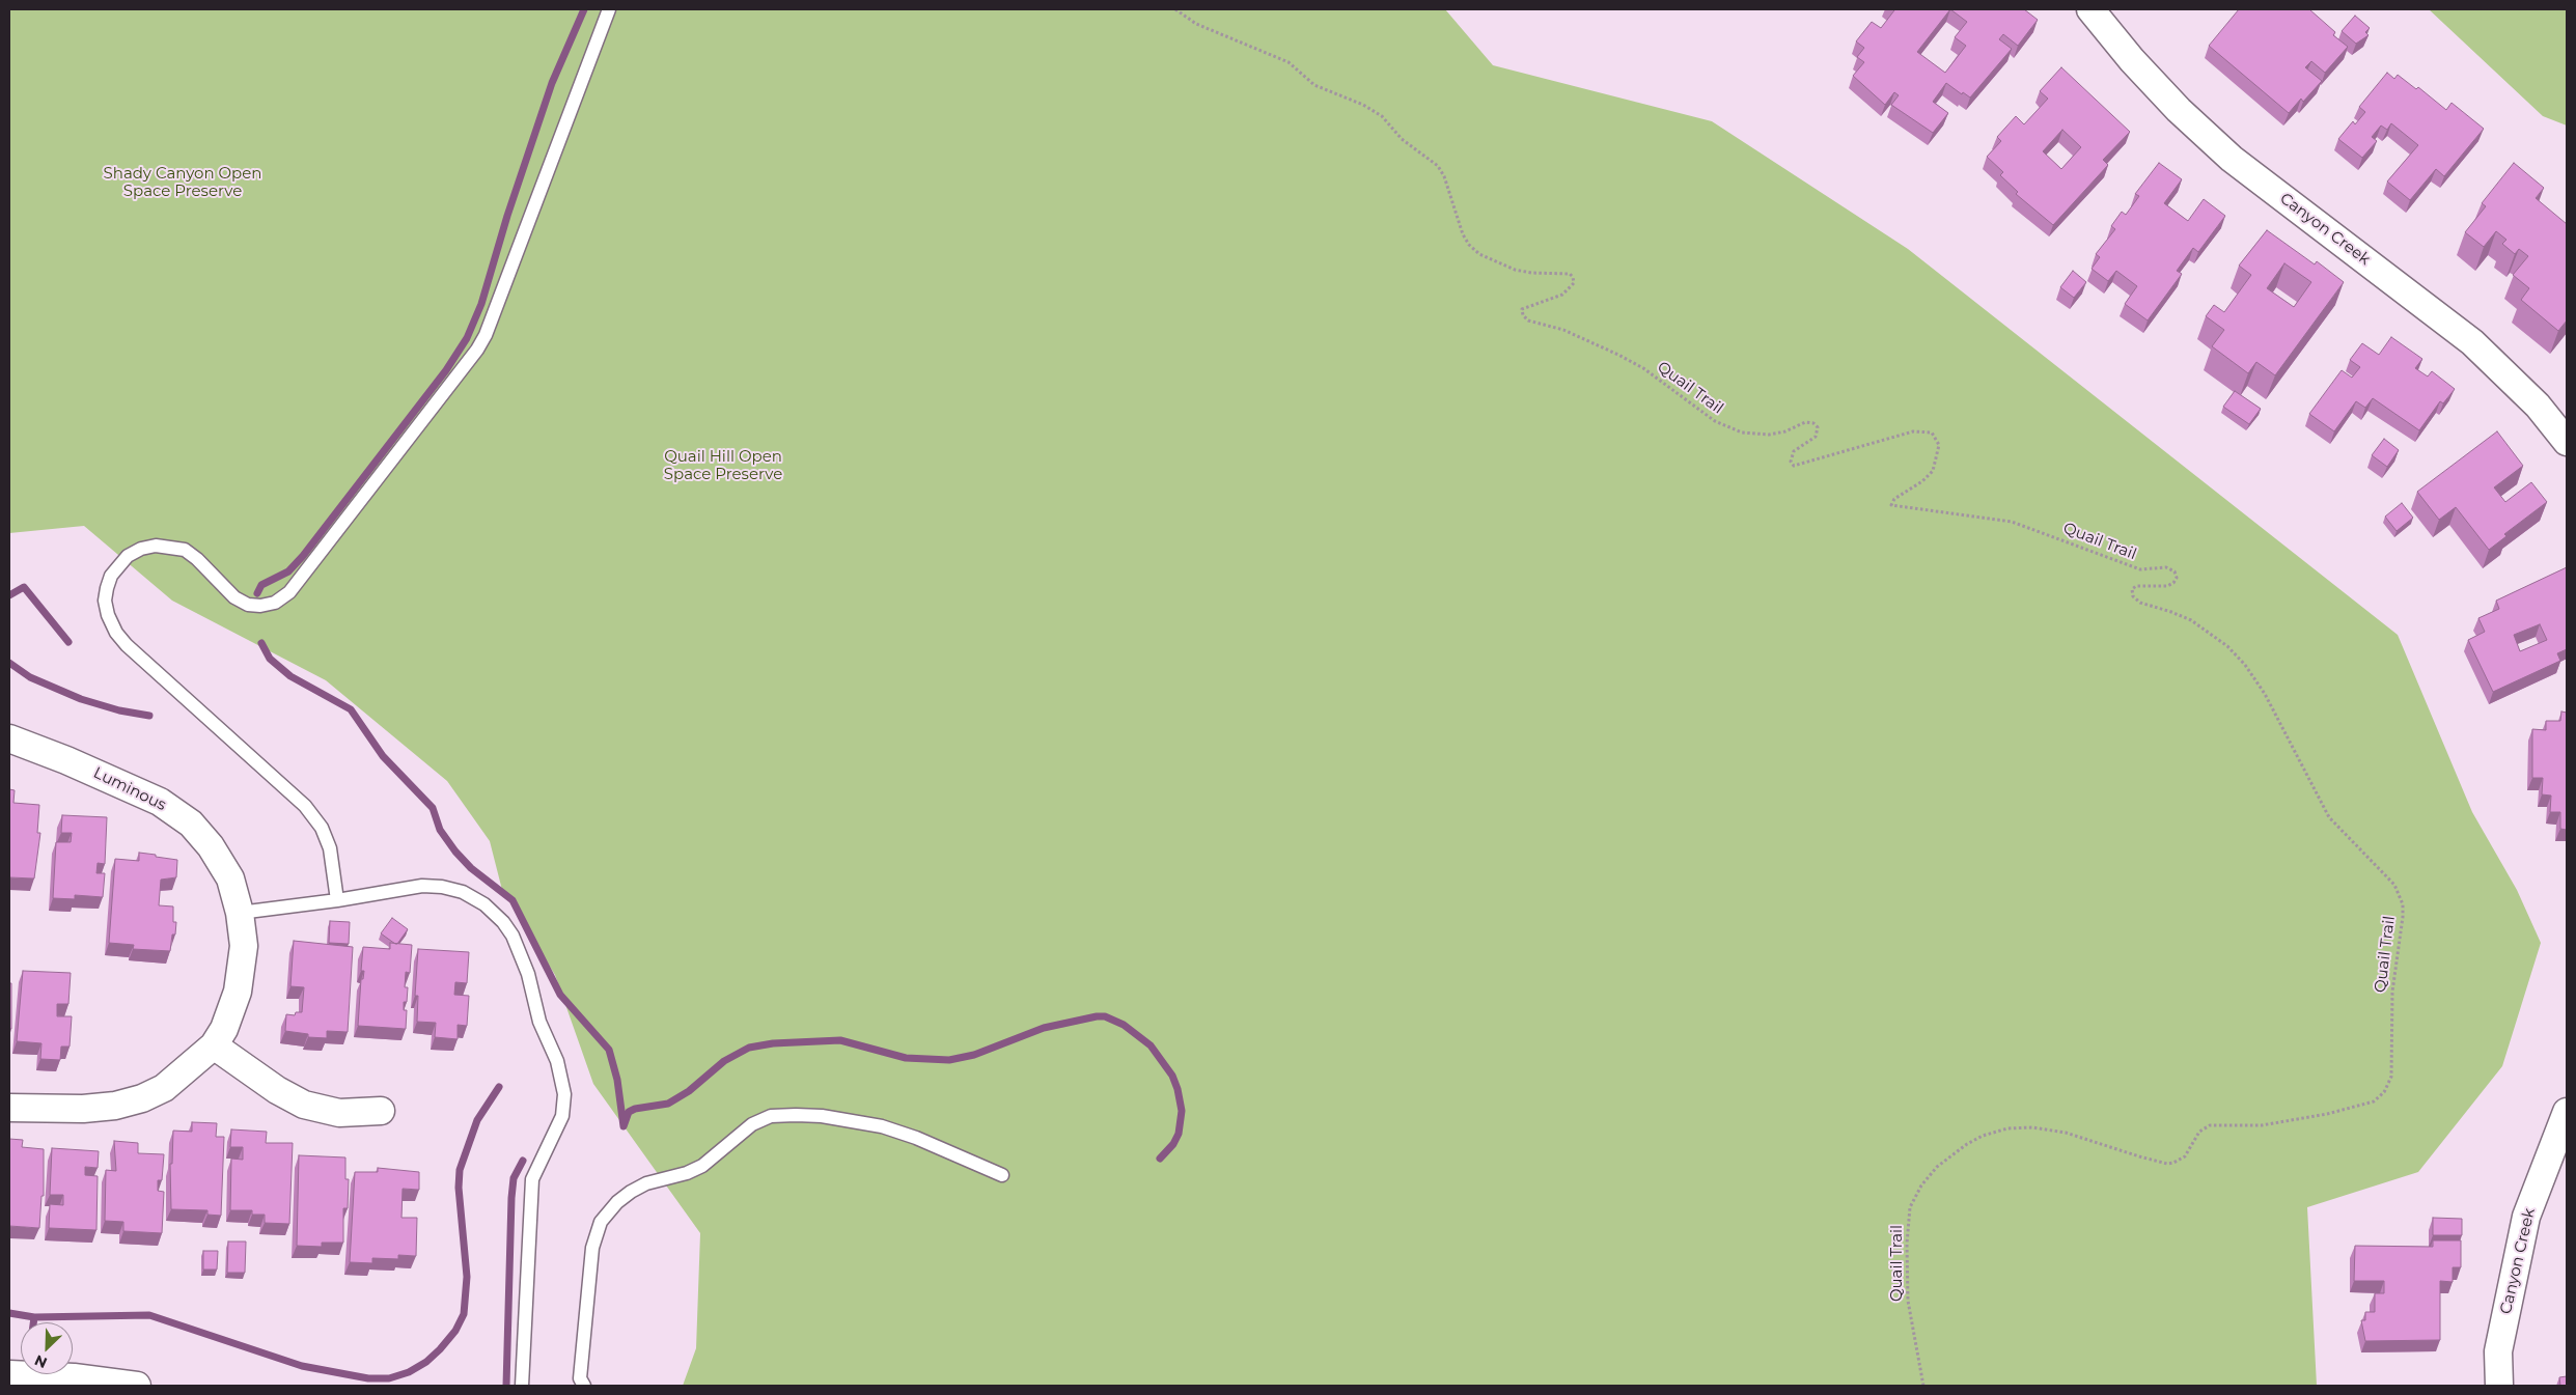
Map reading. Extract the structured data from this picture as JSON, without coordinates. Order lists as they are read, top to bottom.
{
  "streets": {
    "street": ["Canyon Creek", "Luminous"],
    "path": ["Quail Trail"]
  },
  "parks": ["Shady Canyon Open Space Preserve", "Quail Hill Open Space Preserve"],
  "north": "bottom left"
}
